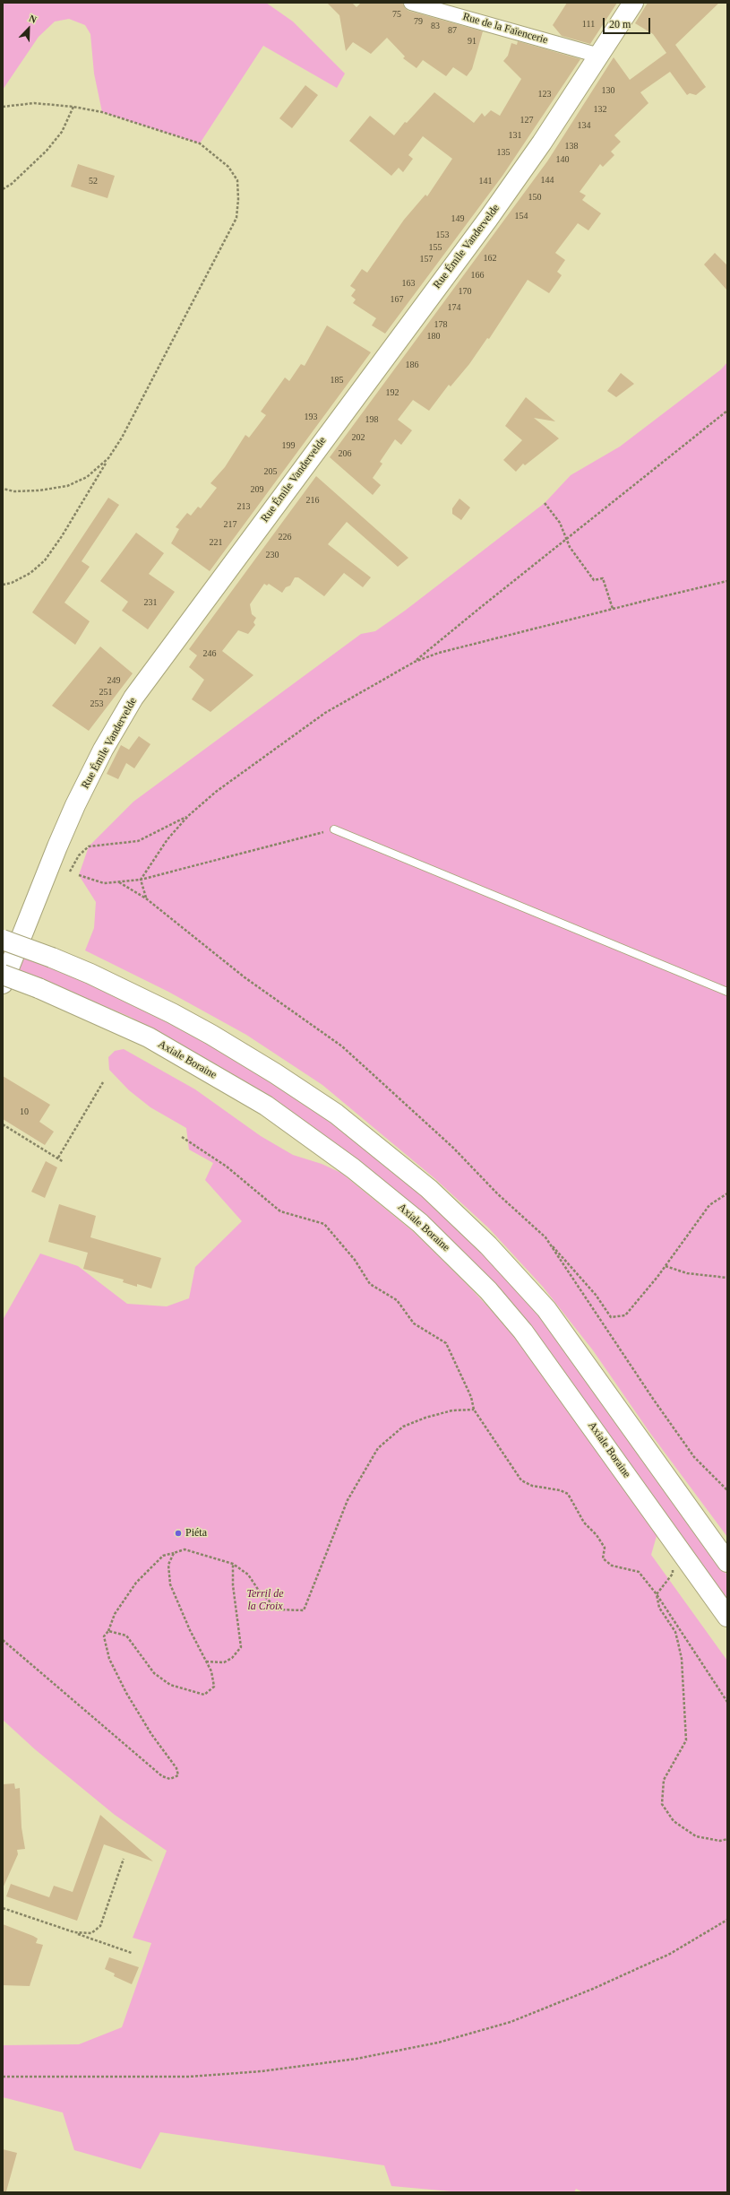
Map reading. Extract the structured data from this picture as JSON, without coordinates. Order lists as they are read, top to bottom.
{
  "streets": {
    "main road": ["Rue Émile Vandervelde", "Axiale Boraine"],
    "street": ["Rue de la Faïencerie"]
  },
  "crossings": [
    ["Rue de la Faïencerie", "Rue Émile Vandervelde"]
  ],
  "parks": ["Terril de la Croix"],
  "places": ["Piéta"],
  "house_numbers": [
    "75",
    "79",
    "111",
    "83",
    "87",
    "91",
    "130",
    "123",
    "132",
    "127",
    "134",
    "131",
    "138",
    "135",
    "140",
    "144",
    "52",
    "141",
    "150",
    "154",
    "149",
    "153",
    "155",
    "162",
    "157",
    "166",
    "163",
    "170",
    "167",
    "174",
    "178",
    "180",
    "186",
    "185",
    "192",
    "193",
    "198",
    "202",
    "199",
    "206",
    "205",
    "209",
    "216",
    "213",
    "217",
    "226",
    "221",
    "230",
    "231",
    "246",
    "249",
    "251",
    "253",
    "10"
  ],
  "scale_bar": "20 m",
  "north": "top right"
}
